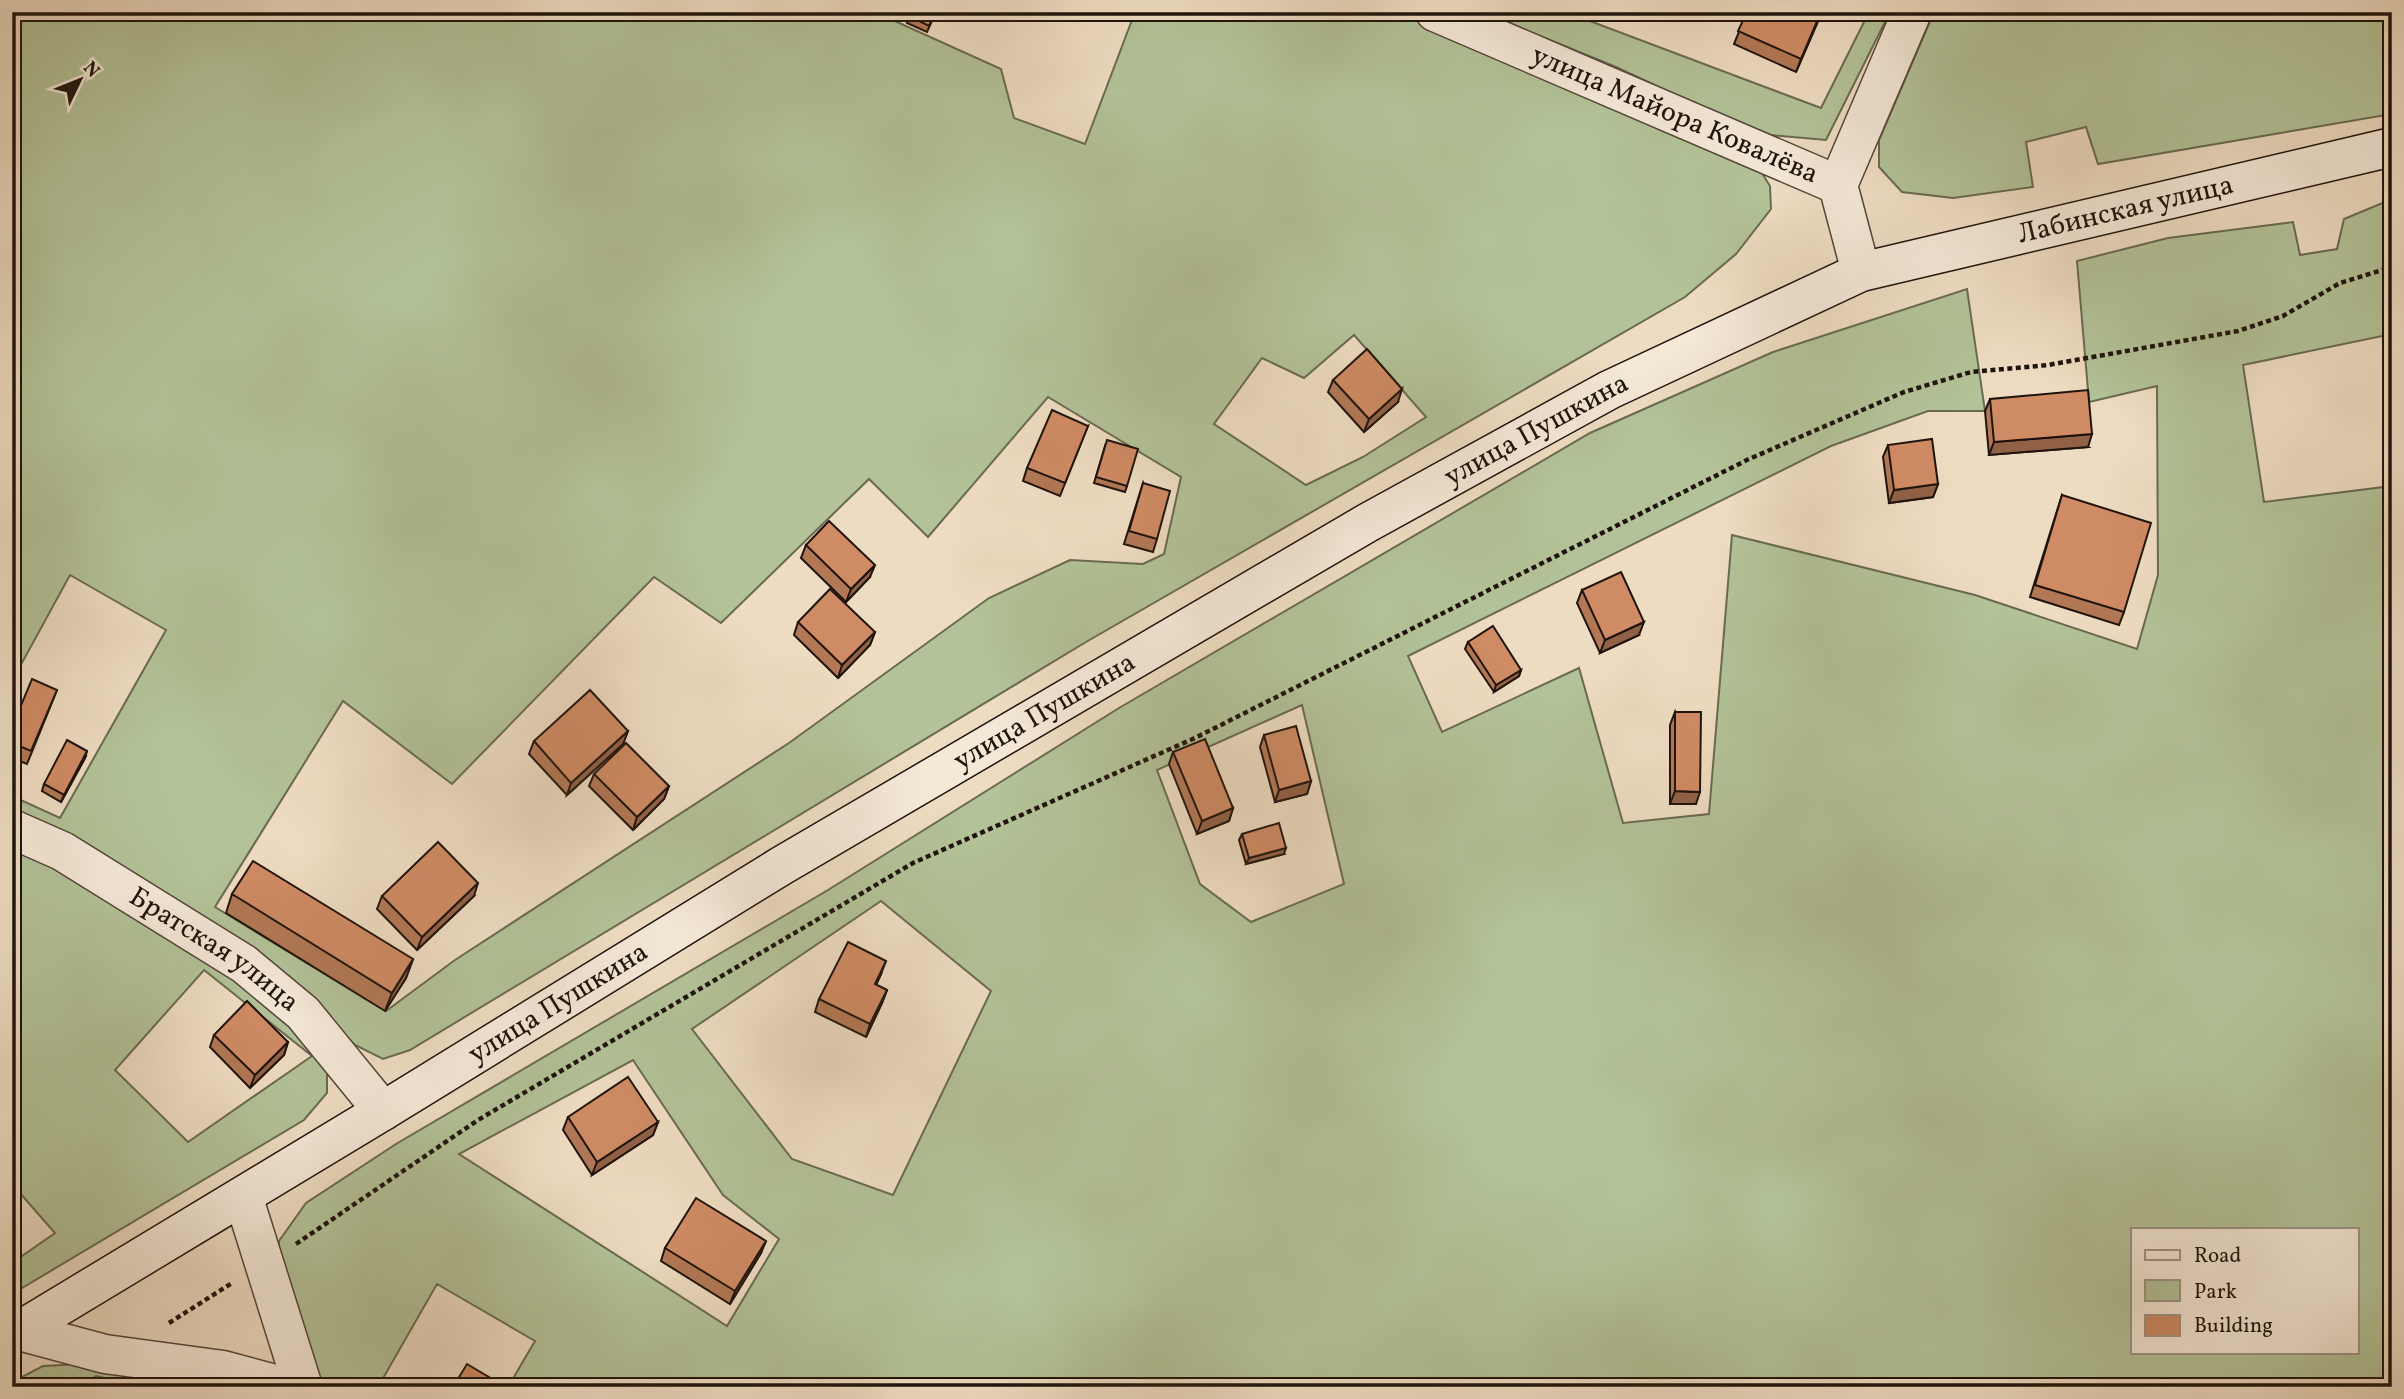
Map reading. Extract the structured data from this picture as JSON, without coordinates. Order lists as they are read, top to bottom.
{
  "streets": {
    "main road": [
      "улица Майора Ковалёва",
      "Лабинская улица",
      "улица Пушкина",
      "Братская улица"
    ]
  },
  "crossings": [
    ["Лабинская улица", "улица Пушкина"],
    ["улица Пушкина", "Братская улица"]
  ],
  "legend": ["Road", "Park", "Building"],
  "north": "top right"
}
